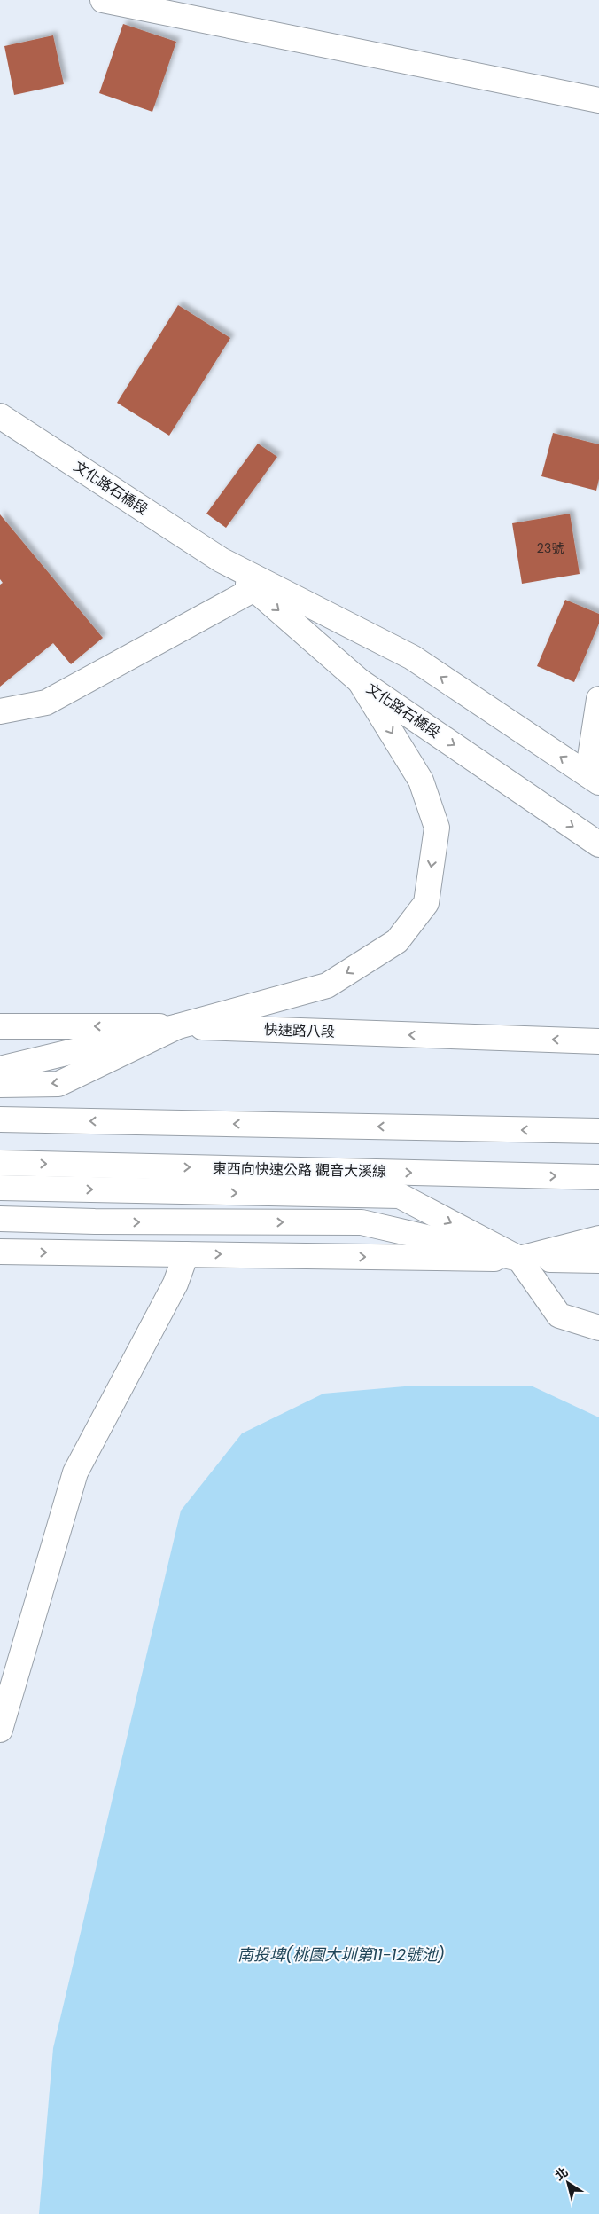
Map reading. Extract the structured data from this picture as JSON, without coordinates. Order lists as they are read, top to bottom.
{
  "streets": {
    "main road": ["文化路石橋段", "快速路八段", "東西向快速公路 觀音大溪線"]
  },
  "water": ["南投埤(桃園大圳第11-12號池)"],
  "house_numbers": ["23號"],
  "north": "top left"
}
